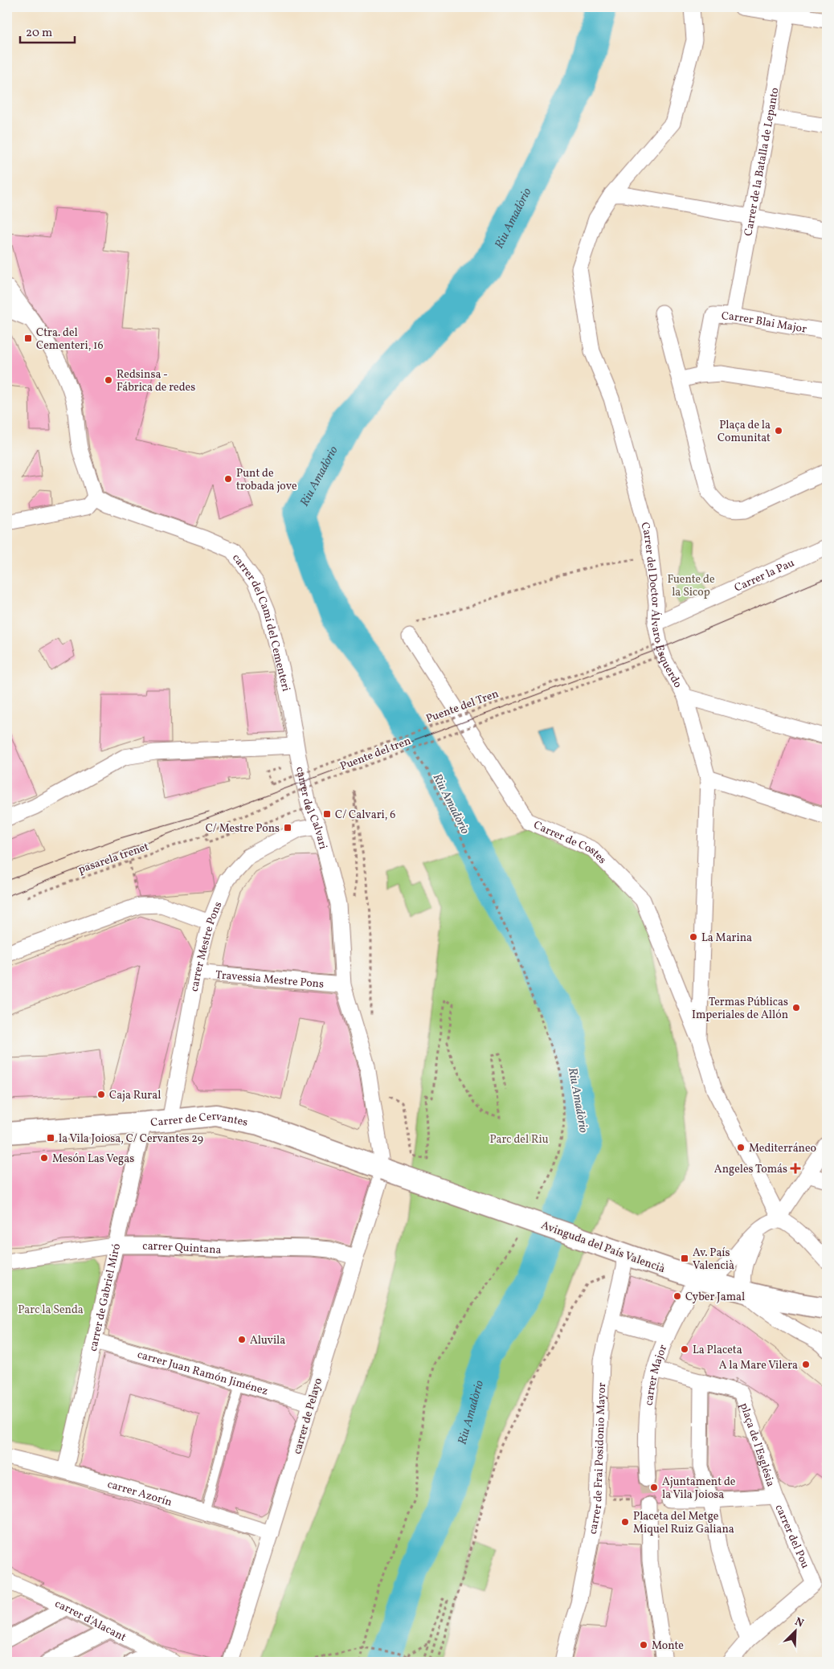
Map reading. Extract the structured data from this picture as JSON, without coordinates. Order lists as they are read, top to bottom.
{
  "streets": {
    "main road": ["Carrer de Cervantes", "Avinguda del País Valencià"],
    "street": [
      "Carrer de la Batalla de Lepanto",
      "Carrer Blai Major",
      "Carrer la Pau",
      "Carrer del Doctor Álvaro Esquerdo",
      "carrer del Camí del Cementeri",
      "carrer del Calvari",
      "Carrer de Costes",
      "carrer Mestre Pons",
      "Travessia Mestre Pons",
      "carrer Quintana",
      "carrer de Gabriel Miró",
      "carrer Juan Ramón Jiménez",
      "carrer Major",
      "carrer de Pelayo",
      "plaça de l'Església",
      "carrer de Frai Posidonio Mayor",
      "carrer Azorín",
      "carrer del Pou",
      "carrer d'Alacant"
    ],
    "path": ["Puente del Tren", "Puente del tren", "pasarela trenet"]
  },
  "crossings": [
    ["Carrer de la Batalla de Lepanto", "Carrer Blai Major"],
    ["Carrer la Pau", "Carrer del Doctor Álvaro Esquerdo"],
    ["Carrer del Doctor Álvaro Esquerdo", "Puente del Tren"],
    ["Carrer del Doctor Álvaro Esquerdo", "Puente del tren"],
    ["Carrer del Doctor Álvaro Esquerdo", "Carrer de Costes"],
    ["carrer del Camí del Cementeri", "carrer del Calvari"],
    ["Puente del Tren", "Puente del tren"],
    ["Puente del Tren", "carrer del Calvari"],
    ["Puente del tren", "pasarela trenet"],
    ["carrer del Calvari", "carrer Mestre Pons"],
    ["carrer del Calvari", "Travessia Mestre Pons"],
    ["carrer del Calvari", "Carrer de Cervantes"],
    ["carrer del Calvari", "Avinguda del País Valencià"],
    ["carrer del Calvari", "carrer de Pelayo"],
    ["carrer Mestre Pons", "Travessia Mestre Pons"],
    ["carrer Mestre Pons", "Carrer de Cervantes"],
    ["Carrer de Cervantes", "Avinguda del País Valencià"],
    ["Carrer de Cervantes", "carrer de Gabriel Miró"],
    ["Carrer de Cervantes", "carrer de Pelayo"],
    ["Avinguda del País Valencià", "carrer Major"],
    ["Avinguda del País Valencià", "carrer de Pelayo"],
    ["Avinguda del País Valencià", "carrer de Frai Posidonio Mayor"],
    ["carrer Quintana", "carrer de Gabriel Miró"],
    ["carrer Quintana", "carrer de Pelayo"],
    ["carrer de Gabriel Miró", "carrer Juan Ramón Jiménez"],
    ["carrer de Gabriel Miró", "carrer Azorín"],
    ["carrer Juan Ramón Jiménez", "carrer de Pelayo"],
    ["carrer de Pelayo", "carrer Azorín"],
    ["plaça de l'Església", "carrer del Pou"]
  ],
  "water": ["Riu Amadòrio"],
  "parks": ["Fuente de la Sicop", "Parc del Riu", "Parc la Senda"],
  "places": {
    "transit": [
      "Ctra. del Cementeri, 16",
      "C/ Calvari, 6",
      "C/ Mestre Pons",
      "la Vila Joiosa, C/ Cervantes 29",
      "Av. País Valencià"
    ],
    "other": [
      "Redsinsa - Fábrica de redes",
      "Plaça de la Comunitat",
      "Punt de trobada jove",
      "La Marina",
      "Termas Públicas Imperiales de Allón",
      "Caja Rural",
      "Mediterráneo",
      "Mesón Las Vegas",
      "Cyber Jamal",
      "Aluvila",
      "La Placeta",
      "A la Mare Vilera",
      "Ajuntament de la Vila Joiosa",
      "Placeta del Metge Miquel Ruiz Galiana",
      "Monte"
    ],
    "health": ["Angeles Tomás"]
  },
  "scale_bar": "20 m",
  "north": "top right"
}
